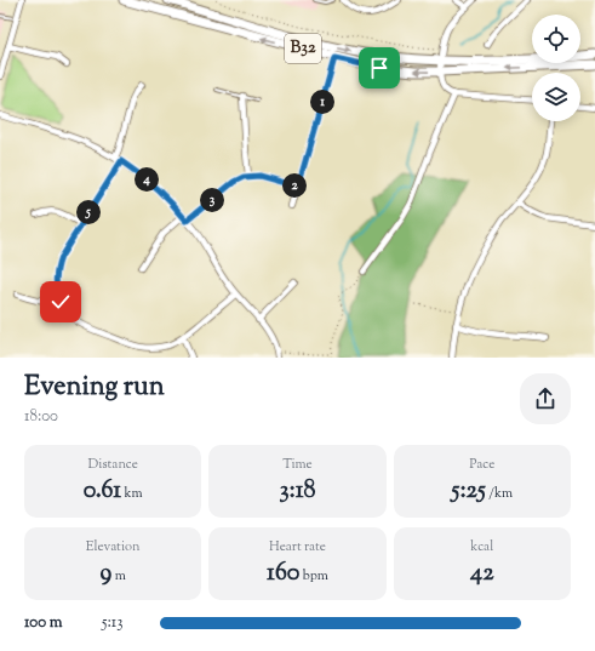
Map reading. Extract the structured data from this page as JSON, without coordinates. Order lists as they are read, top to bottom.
{
  "streets": {
    "main road": ["B32"]
  },
  "page": {
    "pins": [
      "1",
      "4",
      "2",
      "3",
      "5"
    ],
    "heading": ["Evening run", "18:00"],
    "stats": [
      ["Distance", "0.61 km"],
      ["Time", "3:18"],
      ["Pace", "5:25 /km"],
      ["Elevation", "9 m"],
      ["Heart rate", "160 bpm"],
      ["kcal", "42"]
    ],
    "list": [
      {
        "name": "100 m",
        "note": "5:13"
      }
    ]
  }
}
